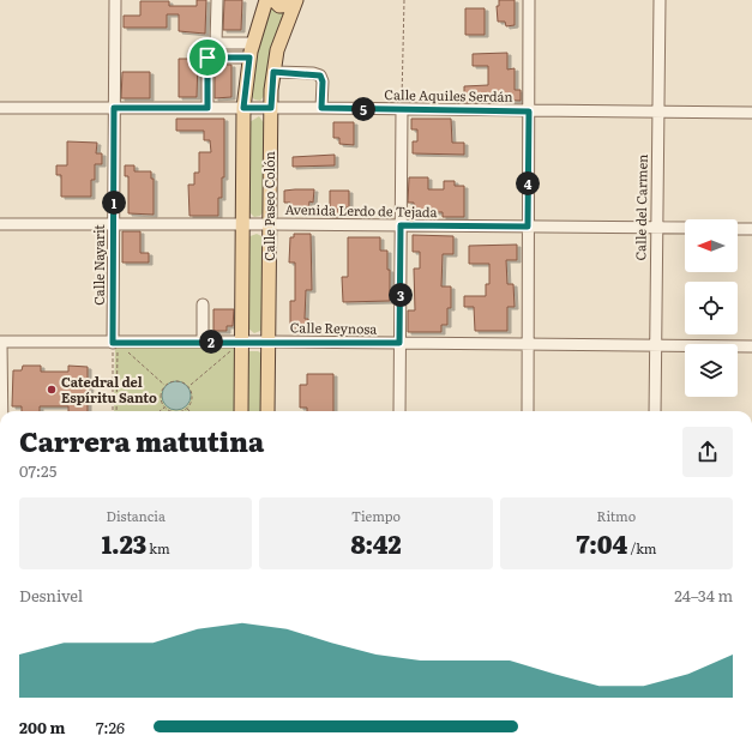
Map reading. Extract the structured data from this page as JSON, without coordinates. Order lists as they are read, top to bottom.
{
  "streets": {
    "main road": ["Calle Paseo Colón"],
    "street": [
      "Calle Aquiles Serdán",
      "Calle del Carmen",
      "Avenida Lerdo de Tejada",
      "Calle Nayarit",
      "Calle Reynosa"
    ]
  },
  "crossings": [
    ["Calle Aquiles Serdán", "Calle Paseo Colón"],
    ["Calle Aquiles Serdán", "Calle del Carmen"],
    ["Calle Aquiles Serdán", "Calle Nayarit"],
    ["Calle Paseo Colón", "Avenida Lerdo de Tejada"],
    ["Calle Paseo Colón", "Calle Reynosa"],
    ["Calle del Carmen", "Avenida Lerdo de Tejada"],
    ["Calle del Carmen", "Calle Reynosa"],
    ["Avenida Lerdo de Tejada", "Calle Nayarit"],
    ["Calle Nayarit", "Calle Reynosa"]
  ],
  "places": ["Catedral del Espíritu Santo"],
  "north": "left",
  "page": {
    "pins": [
      "5",
      "4",
      "1",
      "3",
      "2"
    ],
    "heading": ["Carrera matutina", "07:25"],
    "stats": [
      ["Distancia", "1.23 km"],
      ["Tiempo", "8:42"],
      ["Ritmo", "7:04 /km"]
    ],
    "chart": ["Desnivel", "24–34 m"],
    "list": [
      {
        "name": "200 m",
        "note": "7:26"
      }
    ]
  }
}
